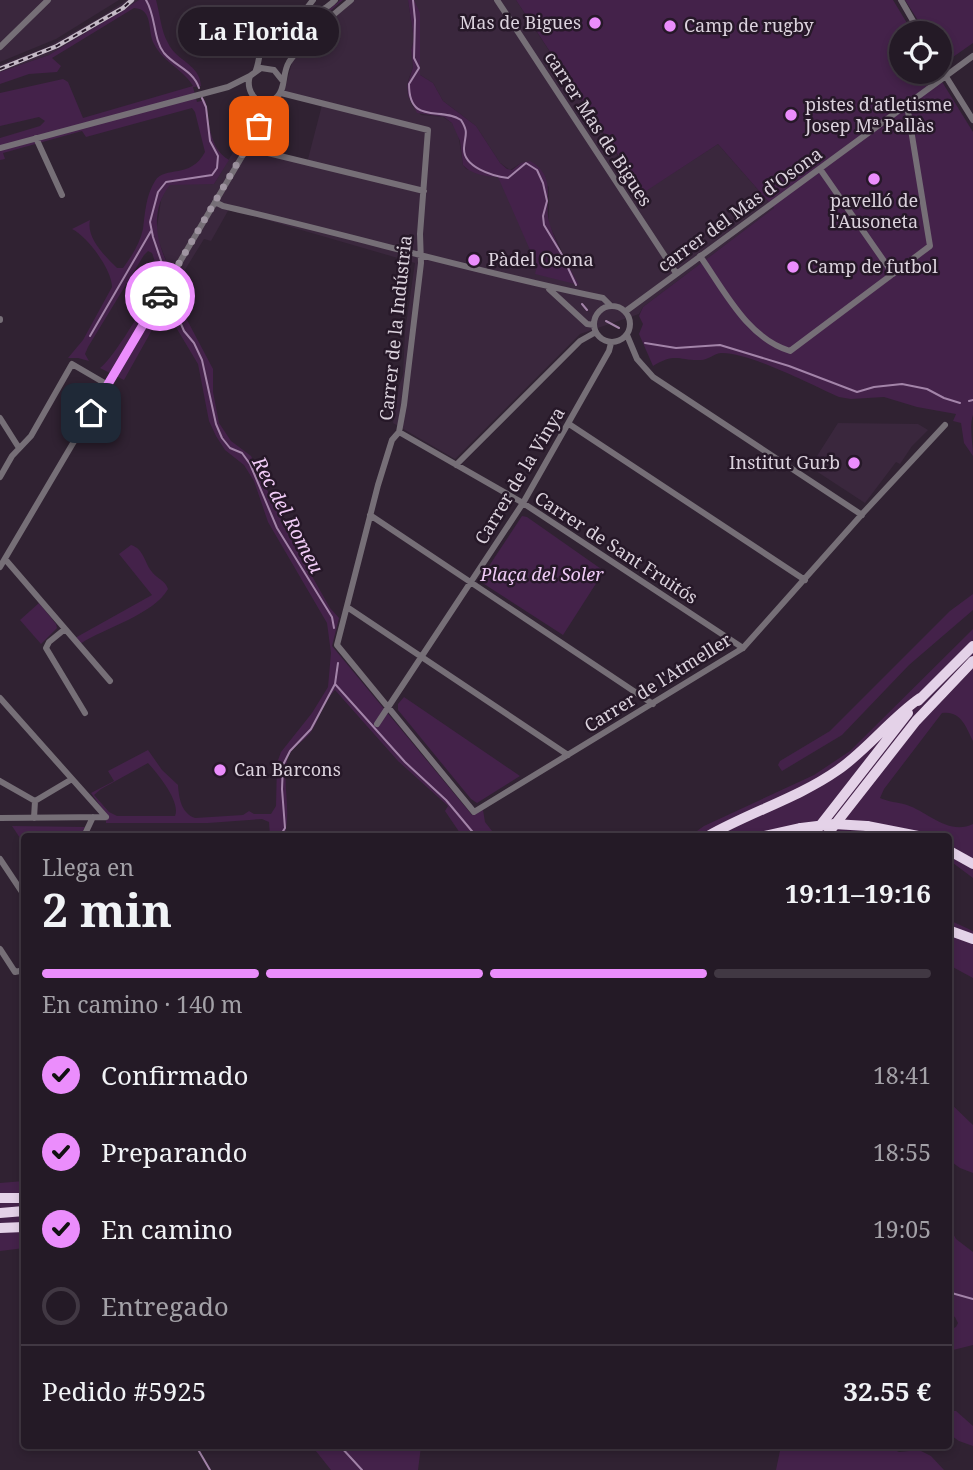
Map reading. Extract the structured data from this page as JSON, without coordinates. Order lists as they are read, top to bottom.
{
  "streets": {
    "street": [
      "carrer Mas de Bigues",
      "carrer del Mas d'Osona",
      "Carrer de la Indústria",
      "Carrer de la Vinya",
      "Carrer de Sant Fruitós",
      "Carrer de l'Atmeller"
    ]
  },
  "crossings": [
    ["carrer Mas de Bigues", "carrer del Mas d'Osona"],
    ["carrer del Mas d'Osona", "Carrer de la Vinya"],
    ["Carrer de la Indústria", "Carrer de la Vinya"],
    ["Carrer de la Indústria", "Carrer de Sant Fruitós"],
    ["Carrer de la Indústria", "Carrer de l'Atmeller"],
    ["Carrer de la Vinya", "Carrer de Sant Fruitós"],
    ["Carrer de la Vinya", "Carrer de l'Atmeller"],
    ["Carrer de Sant Fruitós", "Carrer de l'Atmeller"]
  ],
  "water": ["Rec del Romeu"],
  "parks": ["Plaça del Soler"],
  "places": [
    "Mas de Bigues",
    "Camp de rugby",
    "pistes d'atletisme Josep Mª Pallàs",
    "La Florida",
    "pavelló de l'Ausoneta",
    "Pàdel Osona",
    "Camp de futbol",
    "Institut Gurb",
    "Can Barcons"
  ],
  "page": {
    "bubble": "La Florida",
    "heading": ["2 min", "Llega en", "19:11–19:16"],
    "panel": ["Pedido #5925", "32.55 €"],
    "bar": "En camino · 140 m",
    "list": [
      ["Confirmado", "18:41"],
      ["Preparando", "18:55"],
      ["En camino", "19:05"],
      "Entregado"
    ]
  }
}
